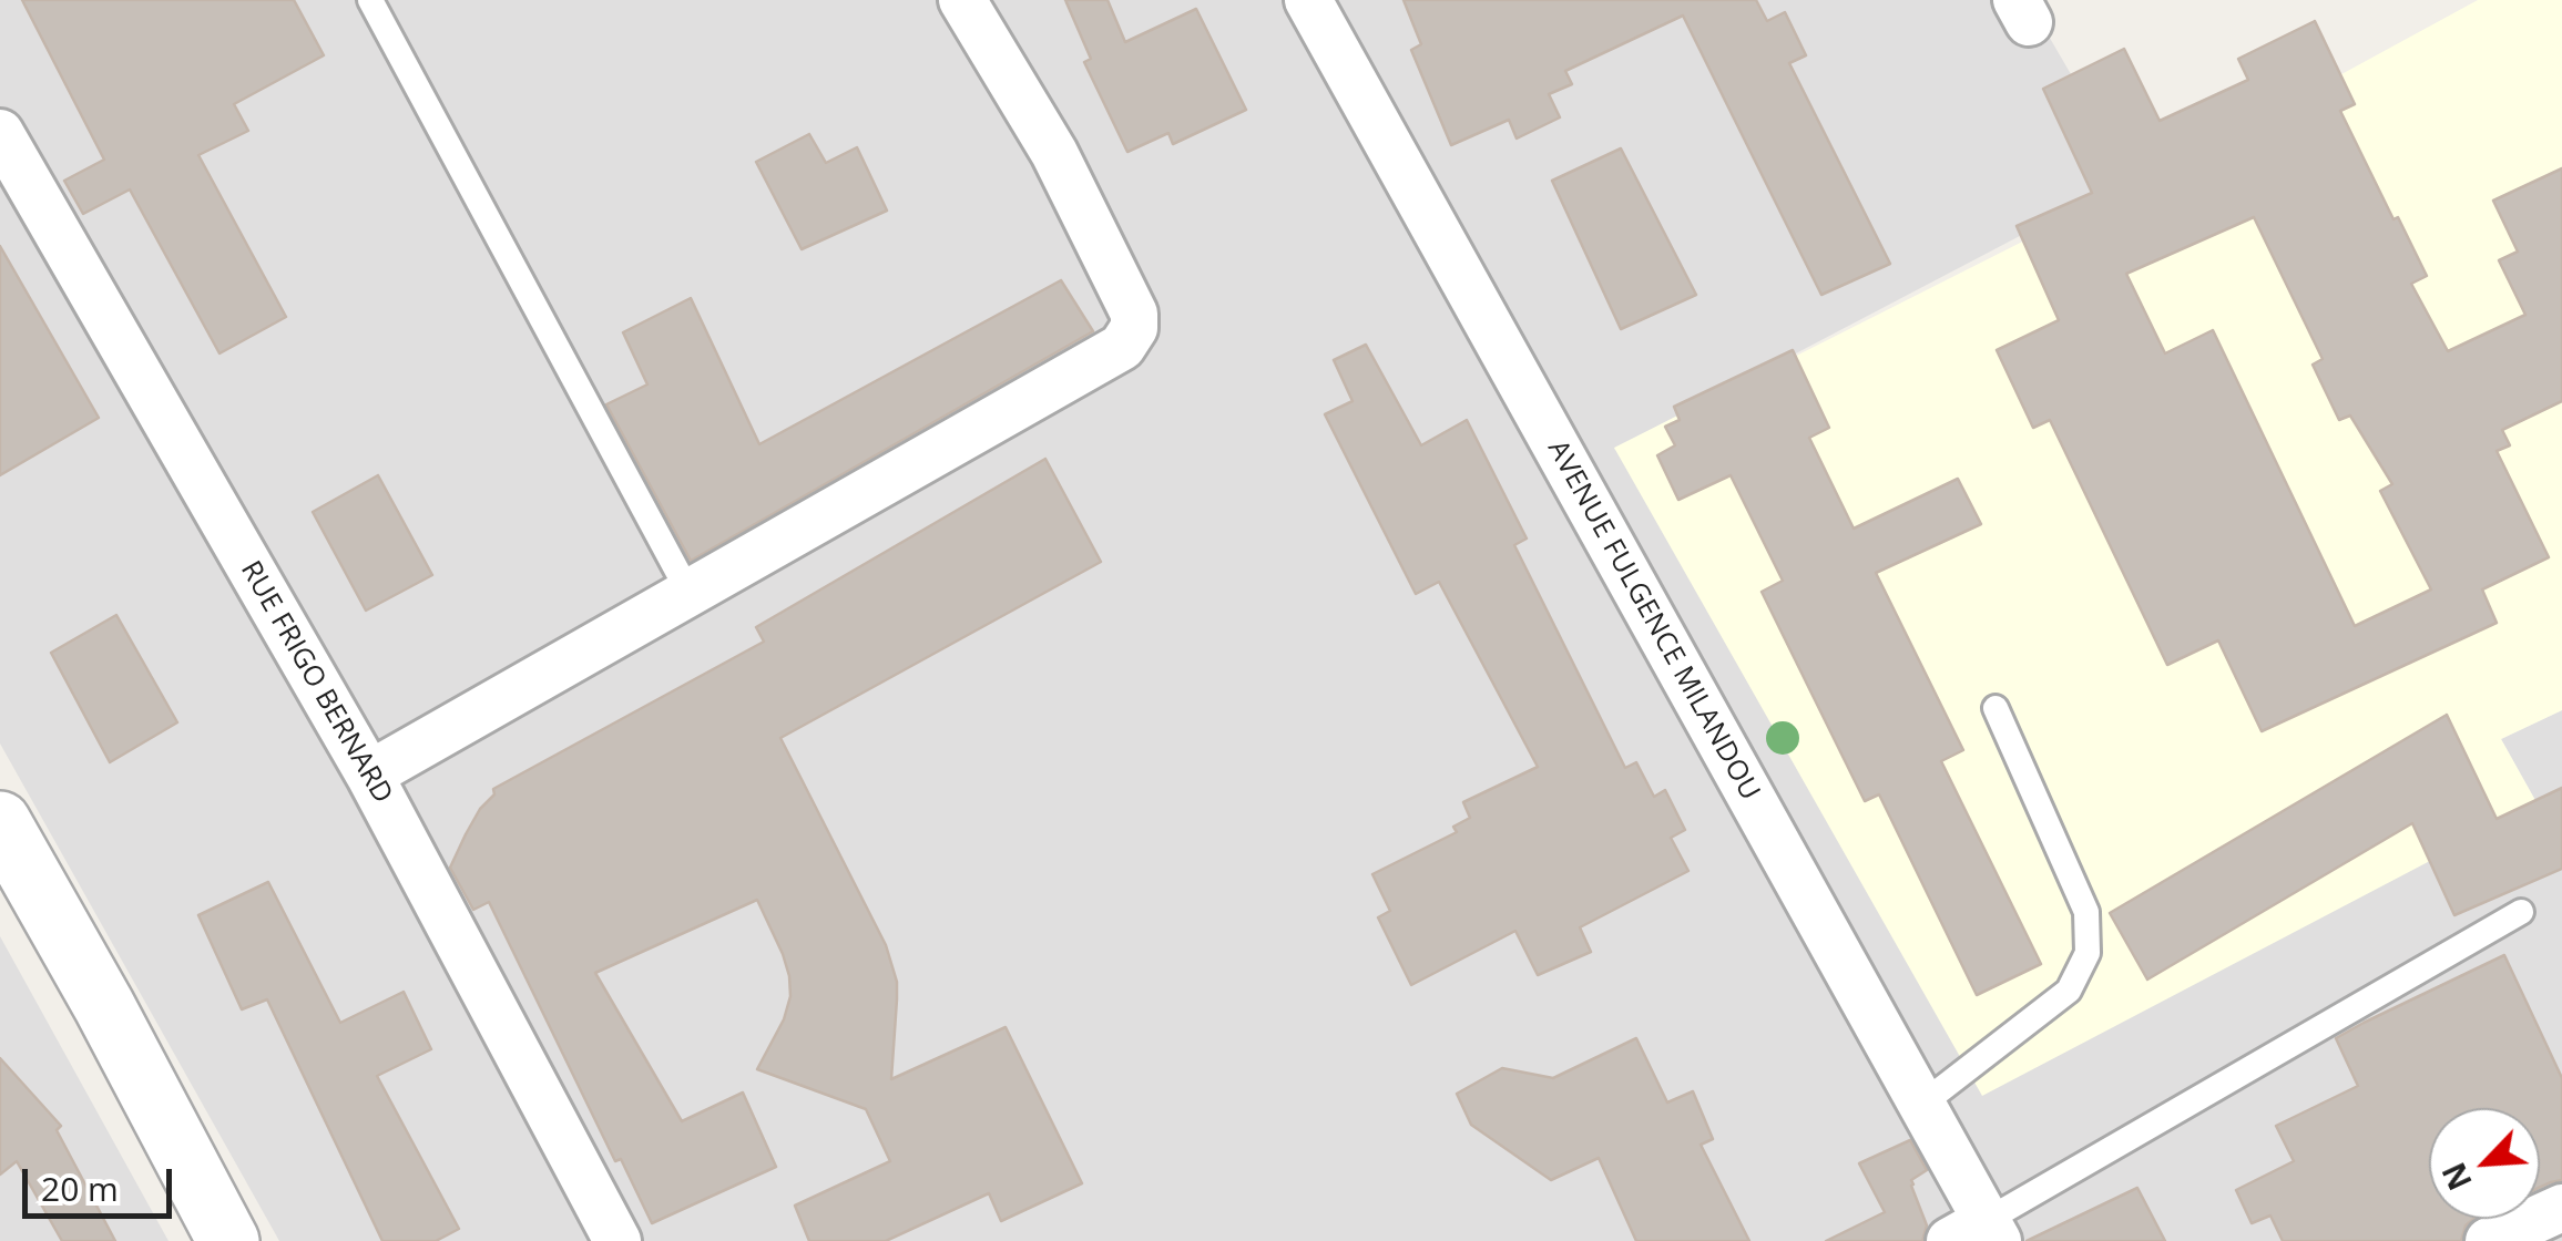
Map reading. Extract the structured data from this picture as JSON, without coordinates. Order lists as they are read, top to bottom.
{
  "streets": {
    "street": ["AVENUE FULGENCE MILANDOU", "RUE FRIGO BERNARD"]
  },
  "scale_bar": "20 m",
  "north": "bottom left"
}
